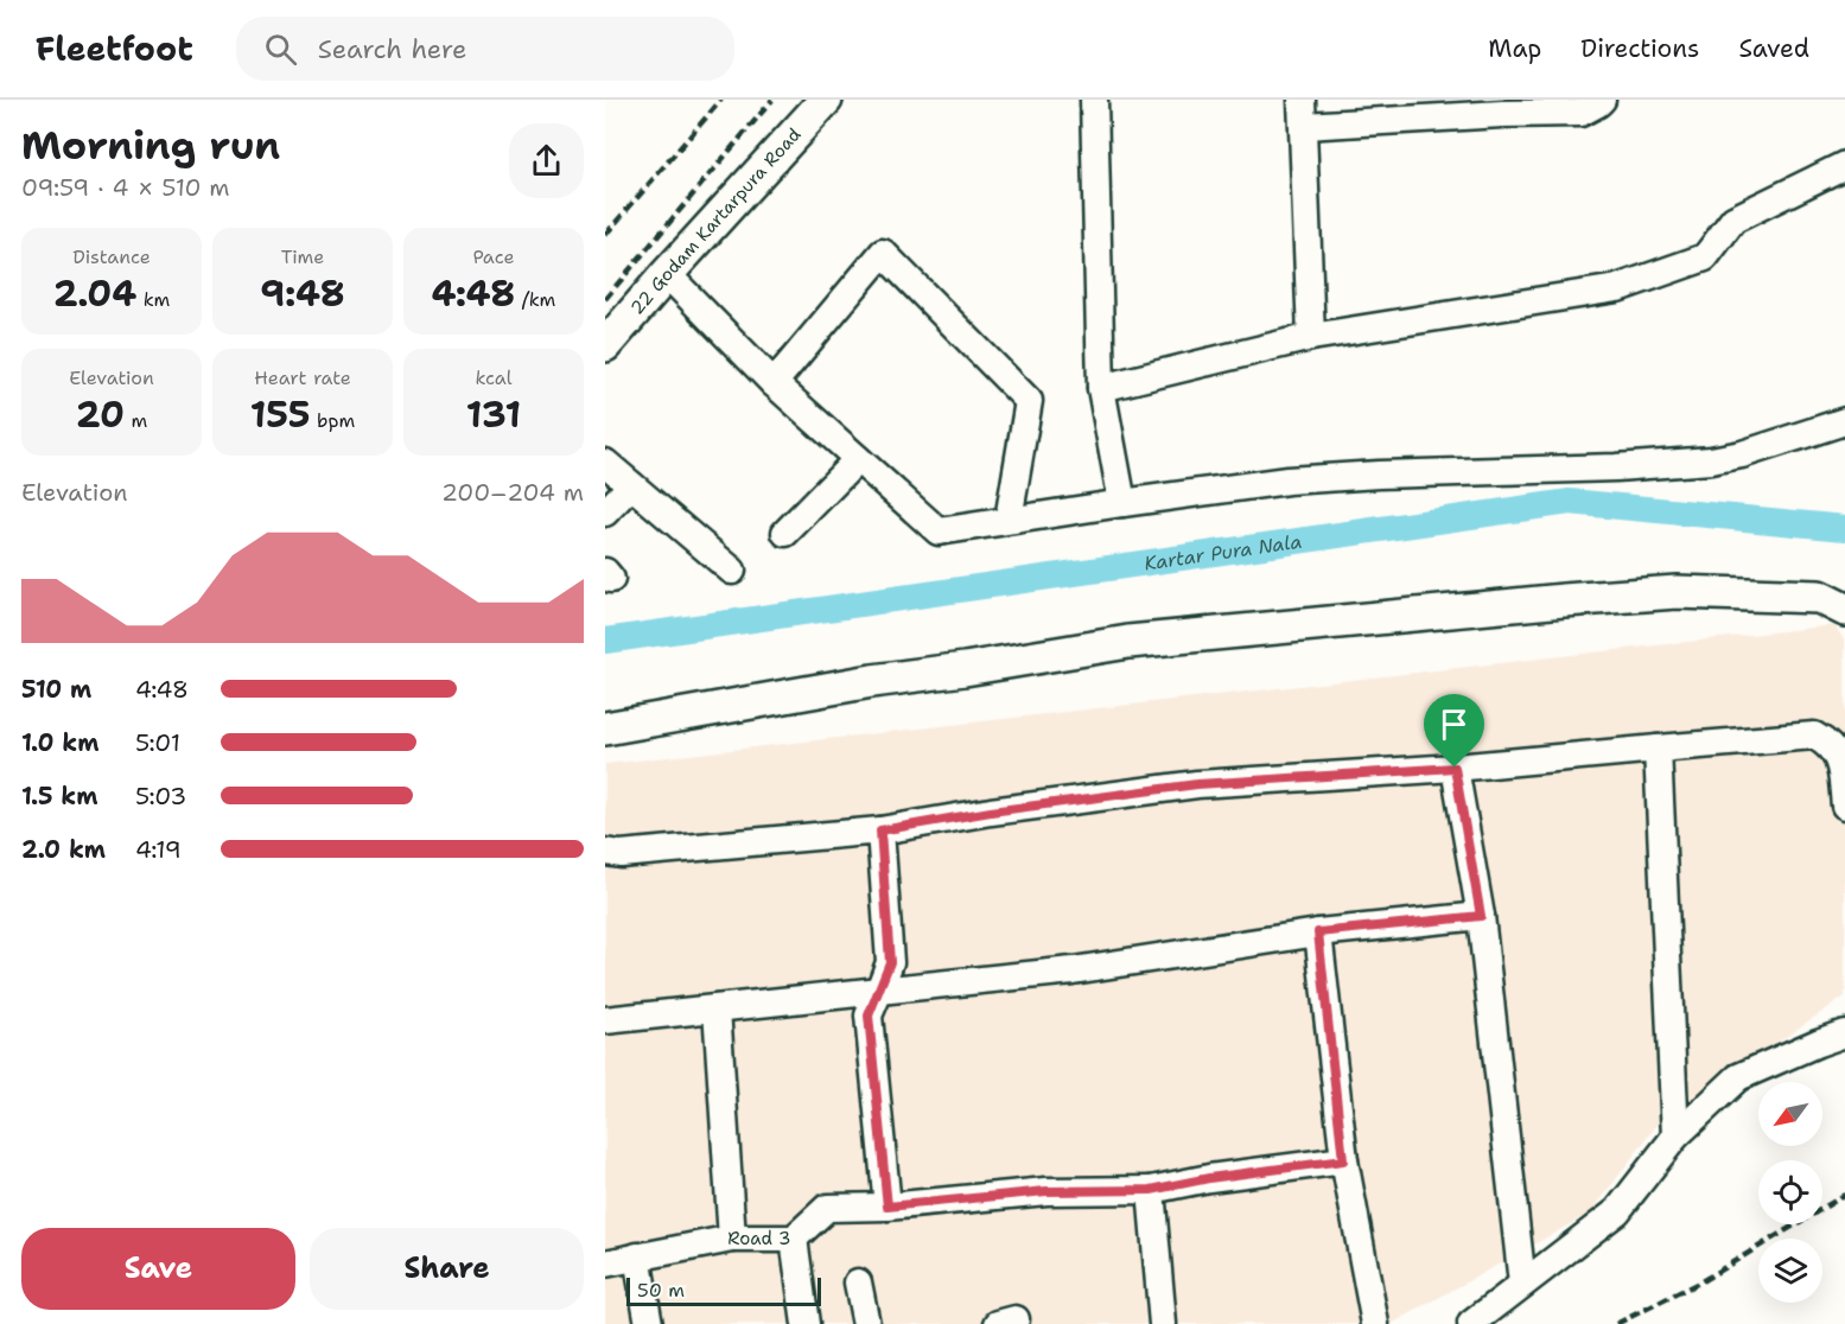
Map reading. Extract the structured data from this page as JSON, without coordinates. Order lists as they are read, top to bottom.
{
  "streets": {
    "street": ["22 Godam Kartarpura Road", "Road 3"]
  },
  "water": ["Kartar Pura Nala"],
  "scale_bar": "50 m",
  "north": "bottom left",
  "page": {
    "header": "Fleetfoot",
    "search": "Search here",
    "nav": ["Map", "Directions", "Saved"],
    "heading": ["Morning run", "09:59 · 4 × 510 m"],
    "stats": [
      ["Distance", "2.04 km"],
      ["Time", "9:48"],
      ["Pace", "4:48 /km"],
      ["Elevation", "20 m"],
      ["Heart rate", "155 bpm"],
      ["kcal", "131"]
    ],
    "chart": ["Elevation", "200–204 m"],
    "list": [
      {
        "name": "510 m",
        "note": "4:48"
      },
      {
        "name": "1.0 km",
        "note": "5:01"
      },
      {
        "name": "1.5 km",
        "note": "5:03"
      },
      {
        "name": "2.0 km",
        "note": "4:19"
      }
    ],
    "buttons": ["Save", "Share"],
    "scale": "50 m"
  }
}
